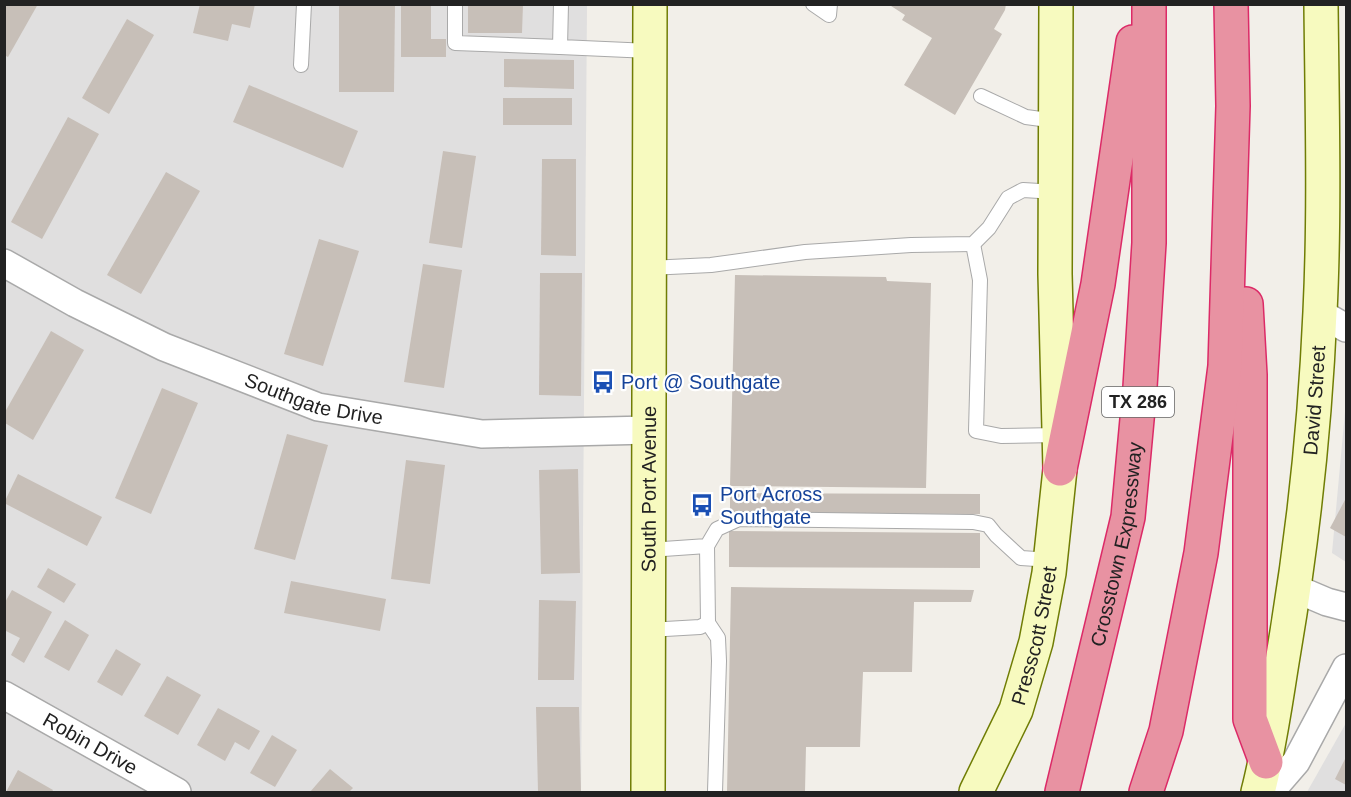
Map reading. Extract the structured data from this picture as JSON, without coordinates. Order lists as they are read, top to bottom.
{
  "streets": {
    "highway": ["TX 286", "Crosstown Expressway"],
    "main road": ["David Street", "South Port Avenue", "Presscott Street"],
    "street": ["Southgate Drive", "Robin Drive"]
  },
  "crossings": [
    ["Southgate Drive", "South Port Avenue"]
  ],
  "places": {
    "bus stop": ["Port @ Southgate", "Port Across Southgate"]
  }
}
